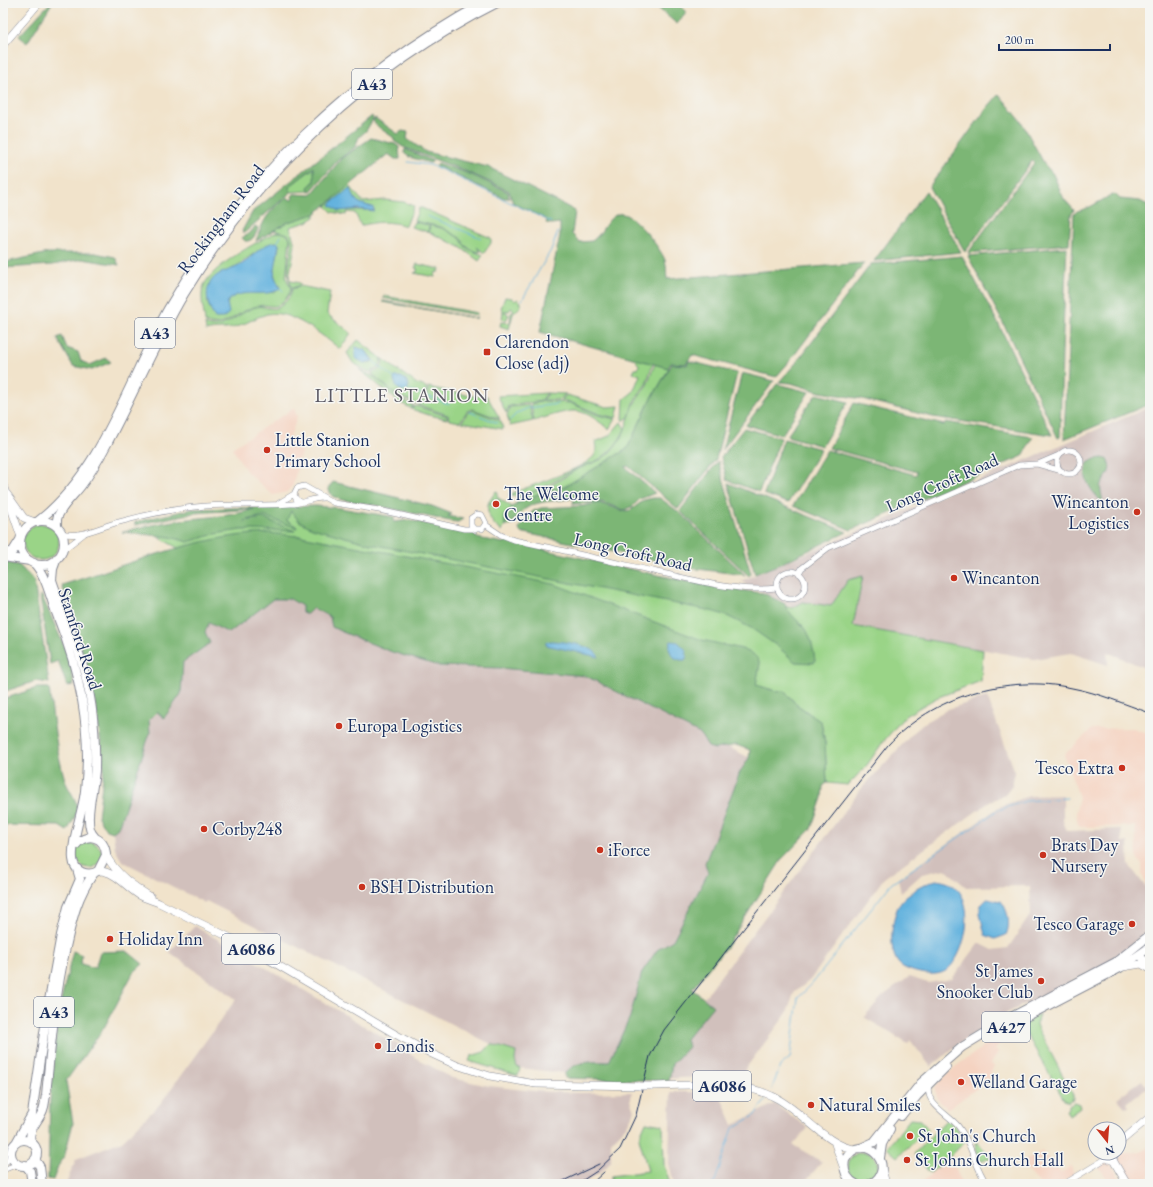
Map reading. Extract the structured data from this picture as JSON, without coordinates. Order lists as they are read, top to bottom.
{
  "streets": {
    "highway": [
      "A43",
      "Rockingham Road",
      "Stamford Road",
      "A427"
    ],
    "main road": ["A6086"],
    "street": ["Long Croft Road"]
  },
  "crossings": [
    ["A43", "Stamford Road"],
    ["A43", "A6086"],
    ["Rockingham Road", "Stamford Road"],
    ["Stamford Road", "A6086"],
    ["A6086", "A427"]
  ],
  "districts": ["LITTLE STANION"],
  "places": {
    "transit": ["Clarendon Close (adj)"],
    "other": [
      "Little Stanion Primary School",
      "The Welcome Centre",
      "Wincanton Logistics",
      "Wincanton",
      "Europa Logistics",
      "Tesco Extra",
      "Corby248",
      "iForce",
      "Brats Day Nursery",
      "BSH Distribution",
      "Tesco Garage",
      "Holiday Inn",
      "St James Snooker Club",
      "Londis",
      "Welland Garage",
      "Natural Smiles",
      "St John's Church",
      "St Johns Church Hall"
    ]
  },
  "scale_bar": "200 m",
  "north": "bottom"
}
